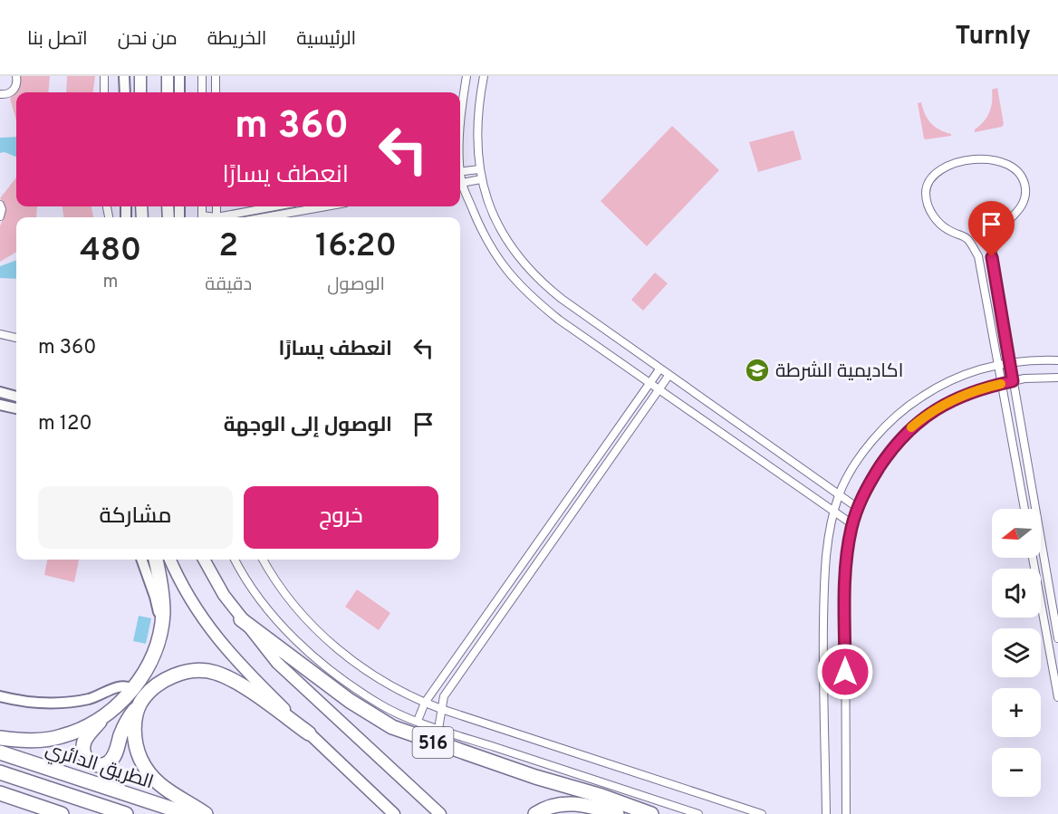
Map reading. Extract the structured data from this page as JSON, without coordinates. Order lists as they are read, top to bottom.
{
  "streets": {
    "highway": ["516", "الطريق الدائري"]
  },
  "places": {
    "school or university": ["اكاديمية الشرطة"]
  },
  "north": "left",
  "page": {
    "header": "Turnly",
    "nav": [
      "الرئيسية",
      "الخريطة",
      "من نحن",
      "اتصل بنا"
    ],
    "turn": ["360 m", "انعطف يسارًا"],
    "eta": [
      "16:20",
      "الوصول",
      "2",
      "دقيقة",
      "480",
      "m"
    ],
    "list": [
      {
        "name": "انعطف يسارًا",
        "value": "360 m"
      },
      {
        "name": "الوصول إلى الوجهة",
        "value": "120 m"
      }
    ],
    "buttons": ["خروج", "مشاركة"],
    "map_buttons": ["+", "−"]
  }
}
